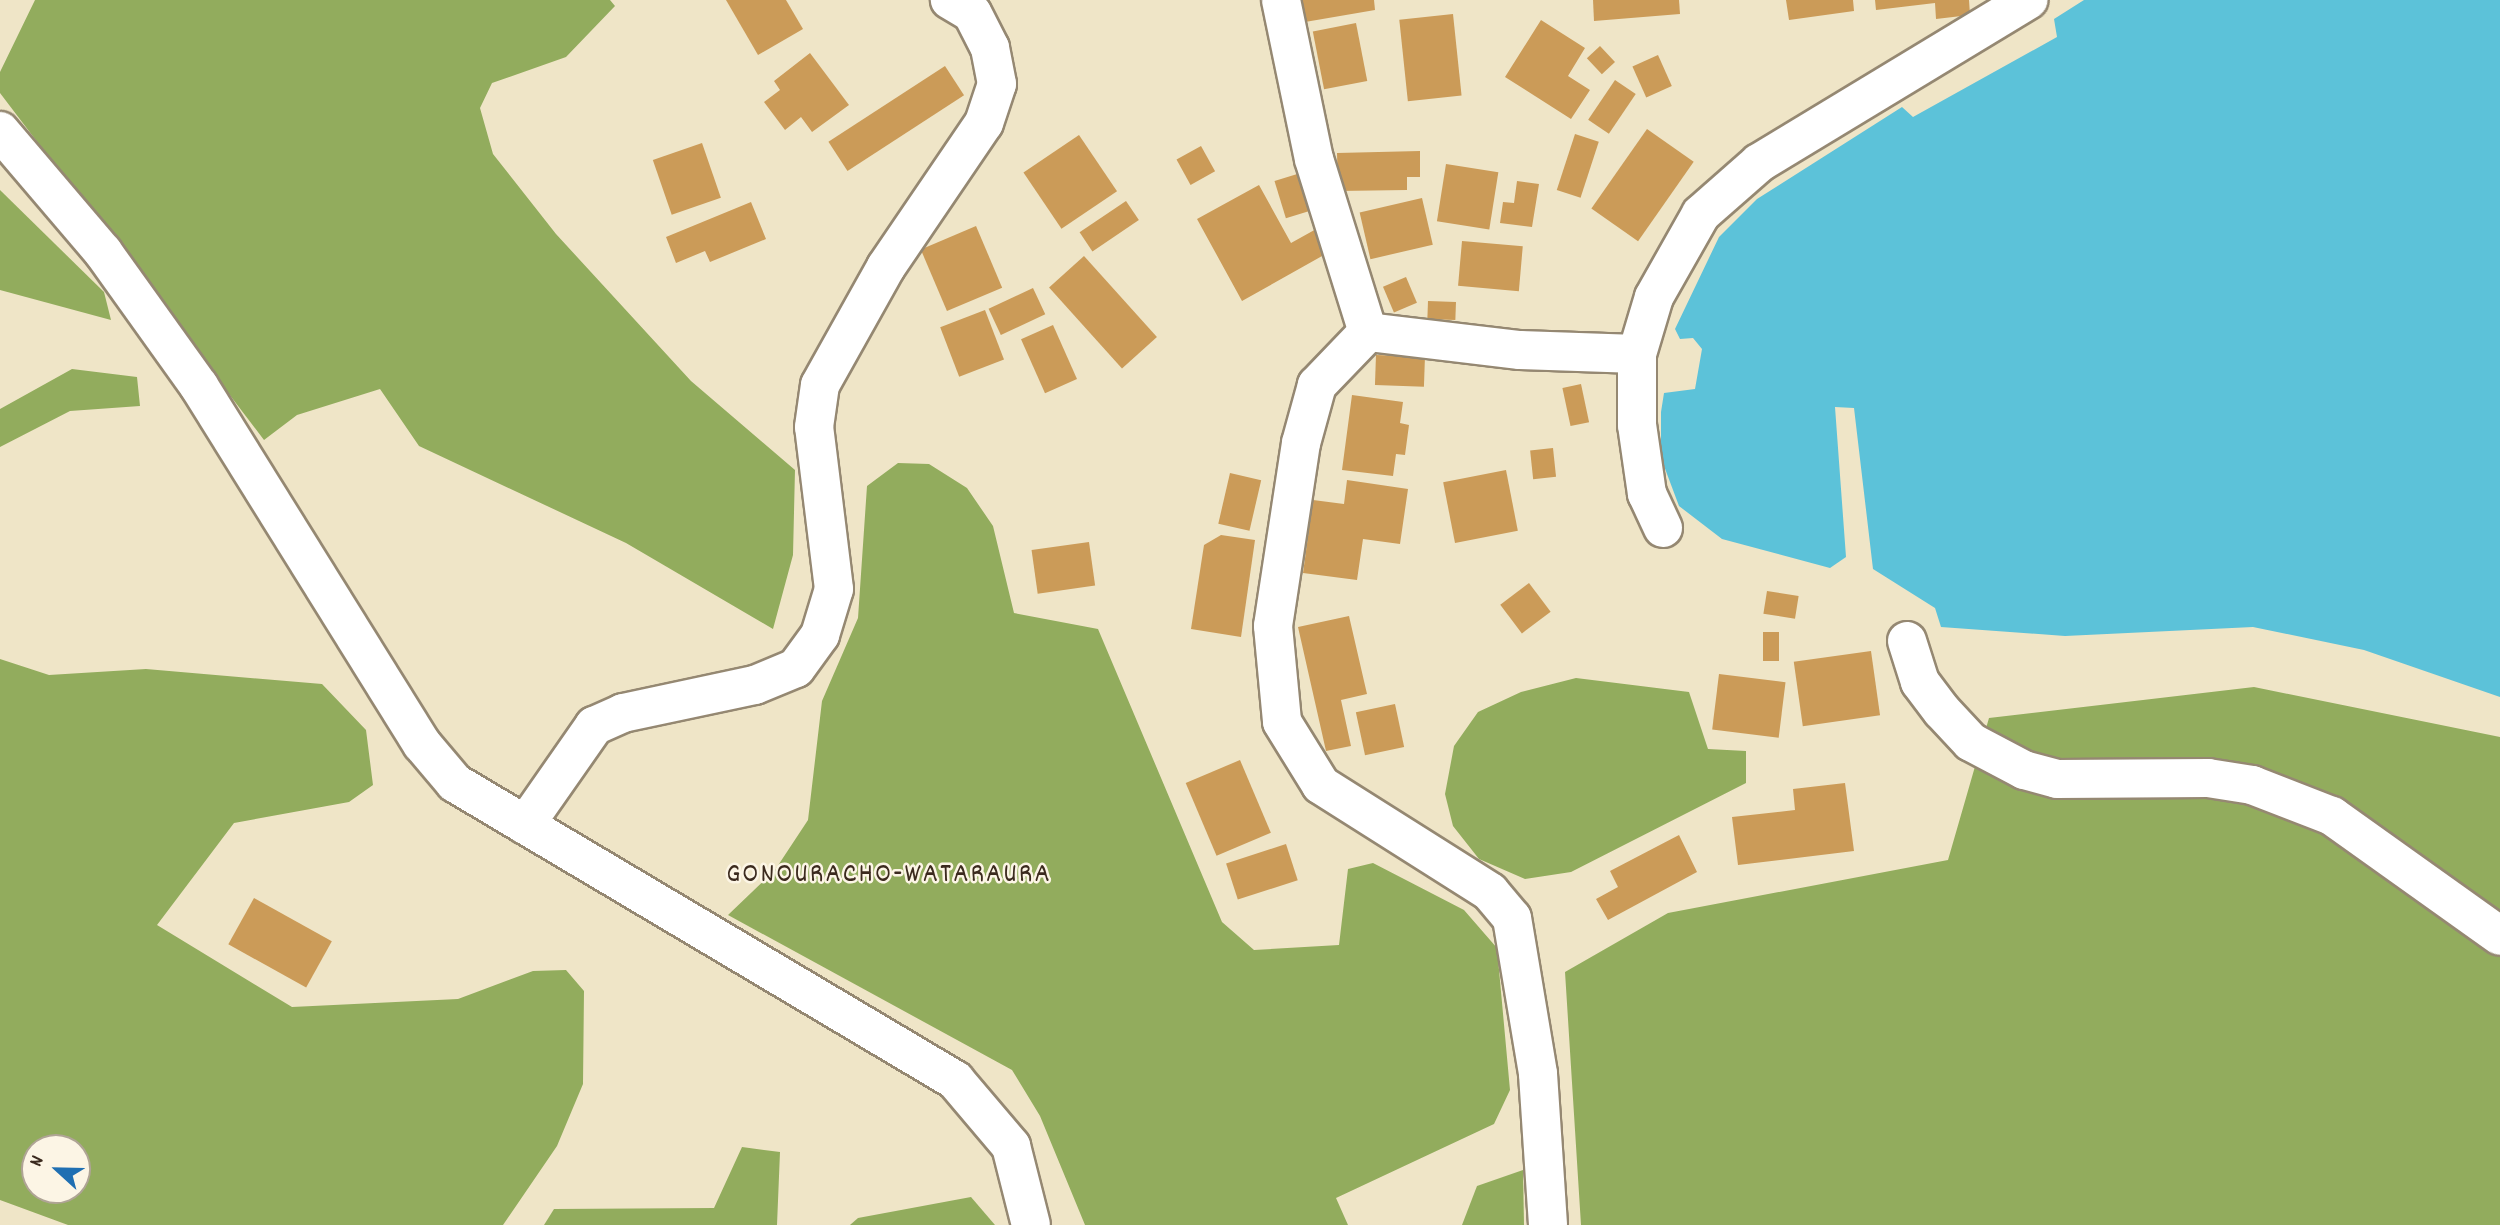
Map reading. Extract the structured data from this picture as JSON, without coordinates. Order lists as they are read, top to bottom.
{
  "districts": ["GONOURACHO-WATARAURA"],
  "north": "left"
}
